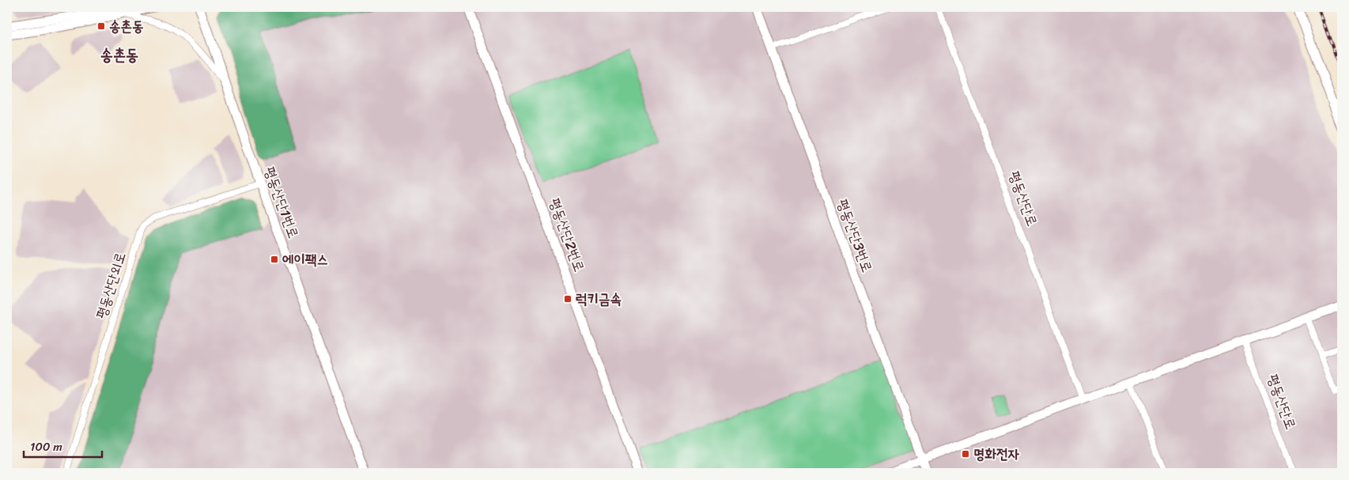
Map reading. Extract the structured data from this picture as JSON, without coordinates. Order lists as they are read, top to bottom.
{
  "streets": {
    "street": [
      "평동산단로",
      "평동산단1번로",
      "평동산단2번로",
      "평동산단3번로",
      "평동산단외로"
    ]
  },
  "crossings": [
    ["평동산단1번로", "평동산단외로"]
  ],
  "districts": ["송촌동"],
  "places": {
    "transit": [
      "송촌동",
      "에이팩스",
      "럭키금속",
      "명화전자"
    ]
  },
  "scale_bar": "100 m"
}
